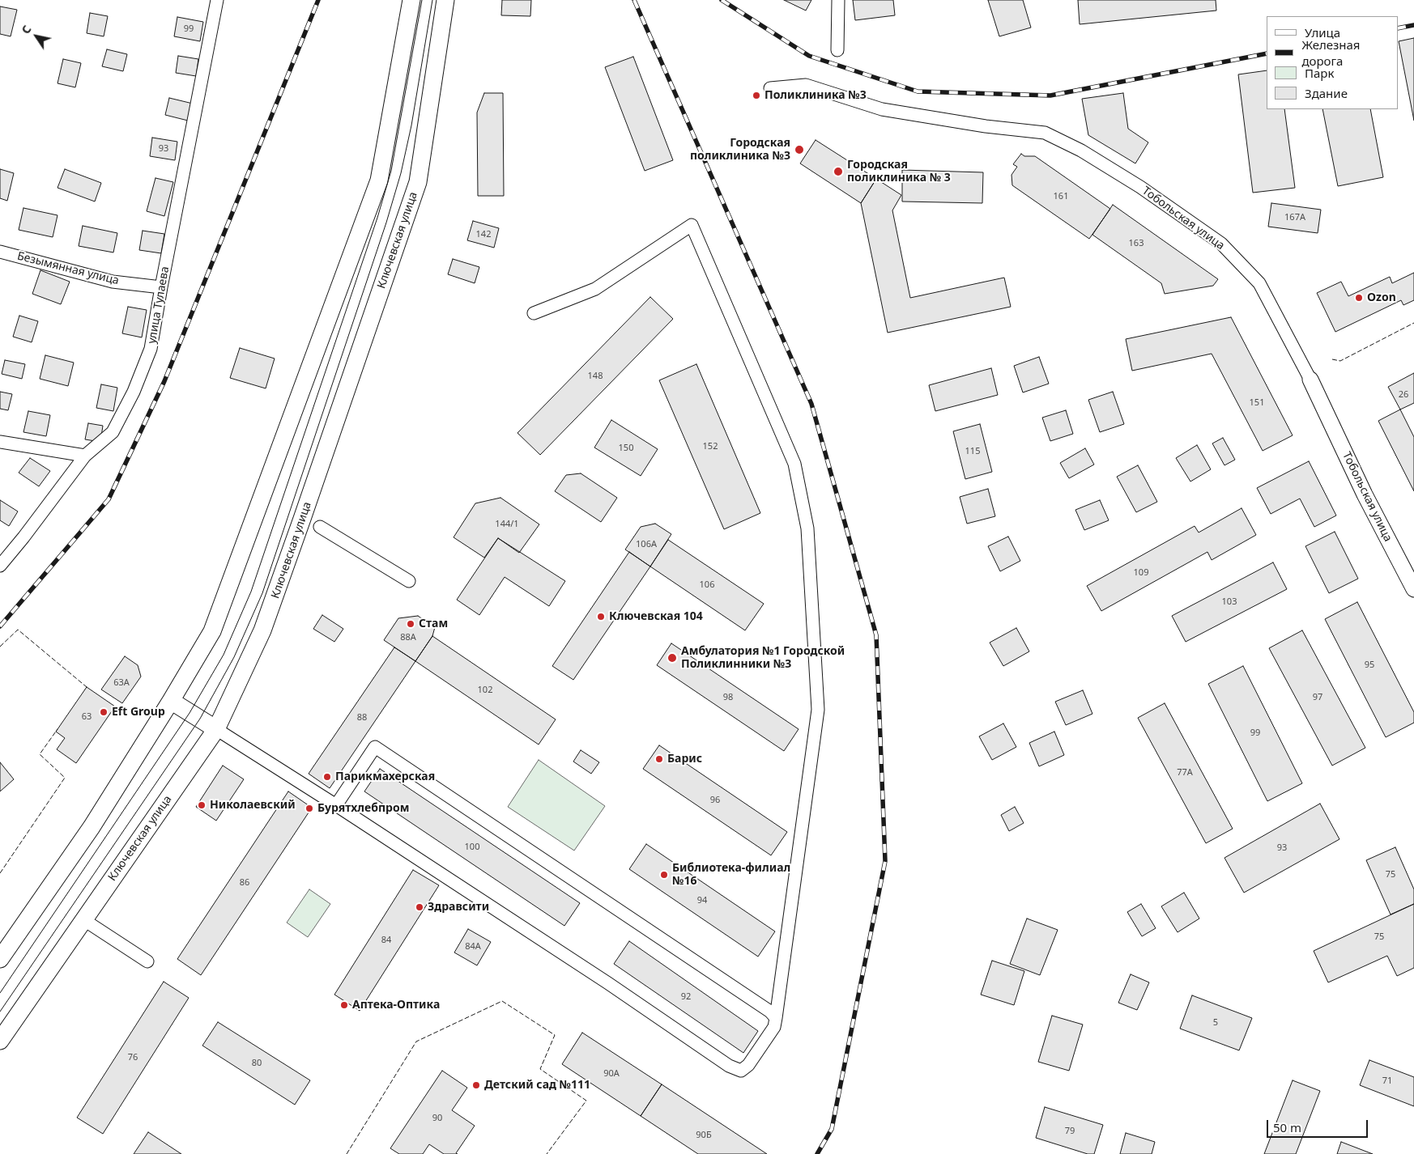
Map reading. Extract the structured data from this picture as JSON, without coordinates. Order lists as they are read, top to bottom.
{
  "streets": {
    "main road": ["Ключевская улица"],
    "street": ["Тобольская улица", "Безымянная улица", "улица Тулаева"]
  },
  "crossings": [
    ["Безымянная улица", "улица Тулаева"]
  ],
  "places": [
    "Поликлиника №3",
    "Городская поликлиника №3",
    "Городская поликлиника № 3",
    "Ozon",
    "Ключевская 104",
    "Стам",
    "Амбулатория №1 Городской Поликлинники №3",
    "Eft Group",
    "Барис",
    "Парикмахерская",
    "Николаевский",
    "Бурятхлебпром",
    "Библиотека-филиал №16",
    "Здравсити",
    "Аптека-Оптика",
    "Детский сад №111"
  ],
  "house_numbers": [
    "99",
    "93",
    "161",
    "167А",
    "142",
    "163",
    "148",
    "26",
    "151",
    "152",
    "150",
    "115",
    "144/1",
    "106А",
    "109",
    "106",
    "103",
    "88А",
    "95",
    "63А",
    "102",
    "98",
    "97",
    "63",
    "88",
    "99",
    "77А",
    "96",
    "100",
    "93",
    "75",
    "86",
    "94",
    "75",
    "84",
    "84А",
    "92",
    "5",
    "76",
    "80",
    "90А",
    "71",
    "90",
    "79",
    "90Б"
  ],
  "legend": [
    "Улица",
    "Железная дорога",
    "Парк",
    "Здание"
  ],
  "scale_bar": "50 m",
  "north": "top left"
}
